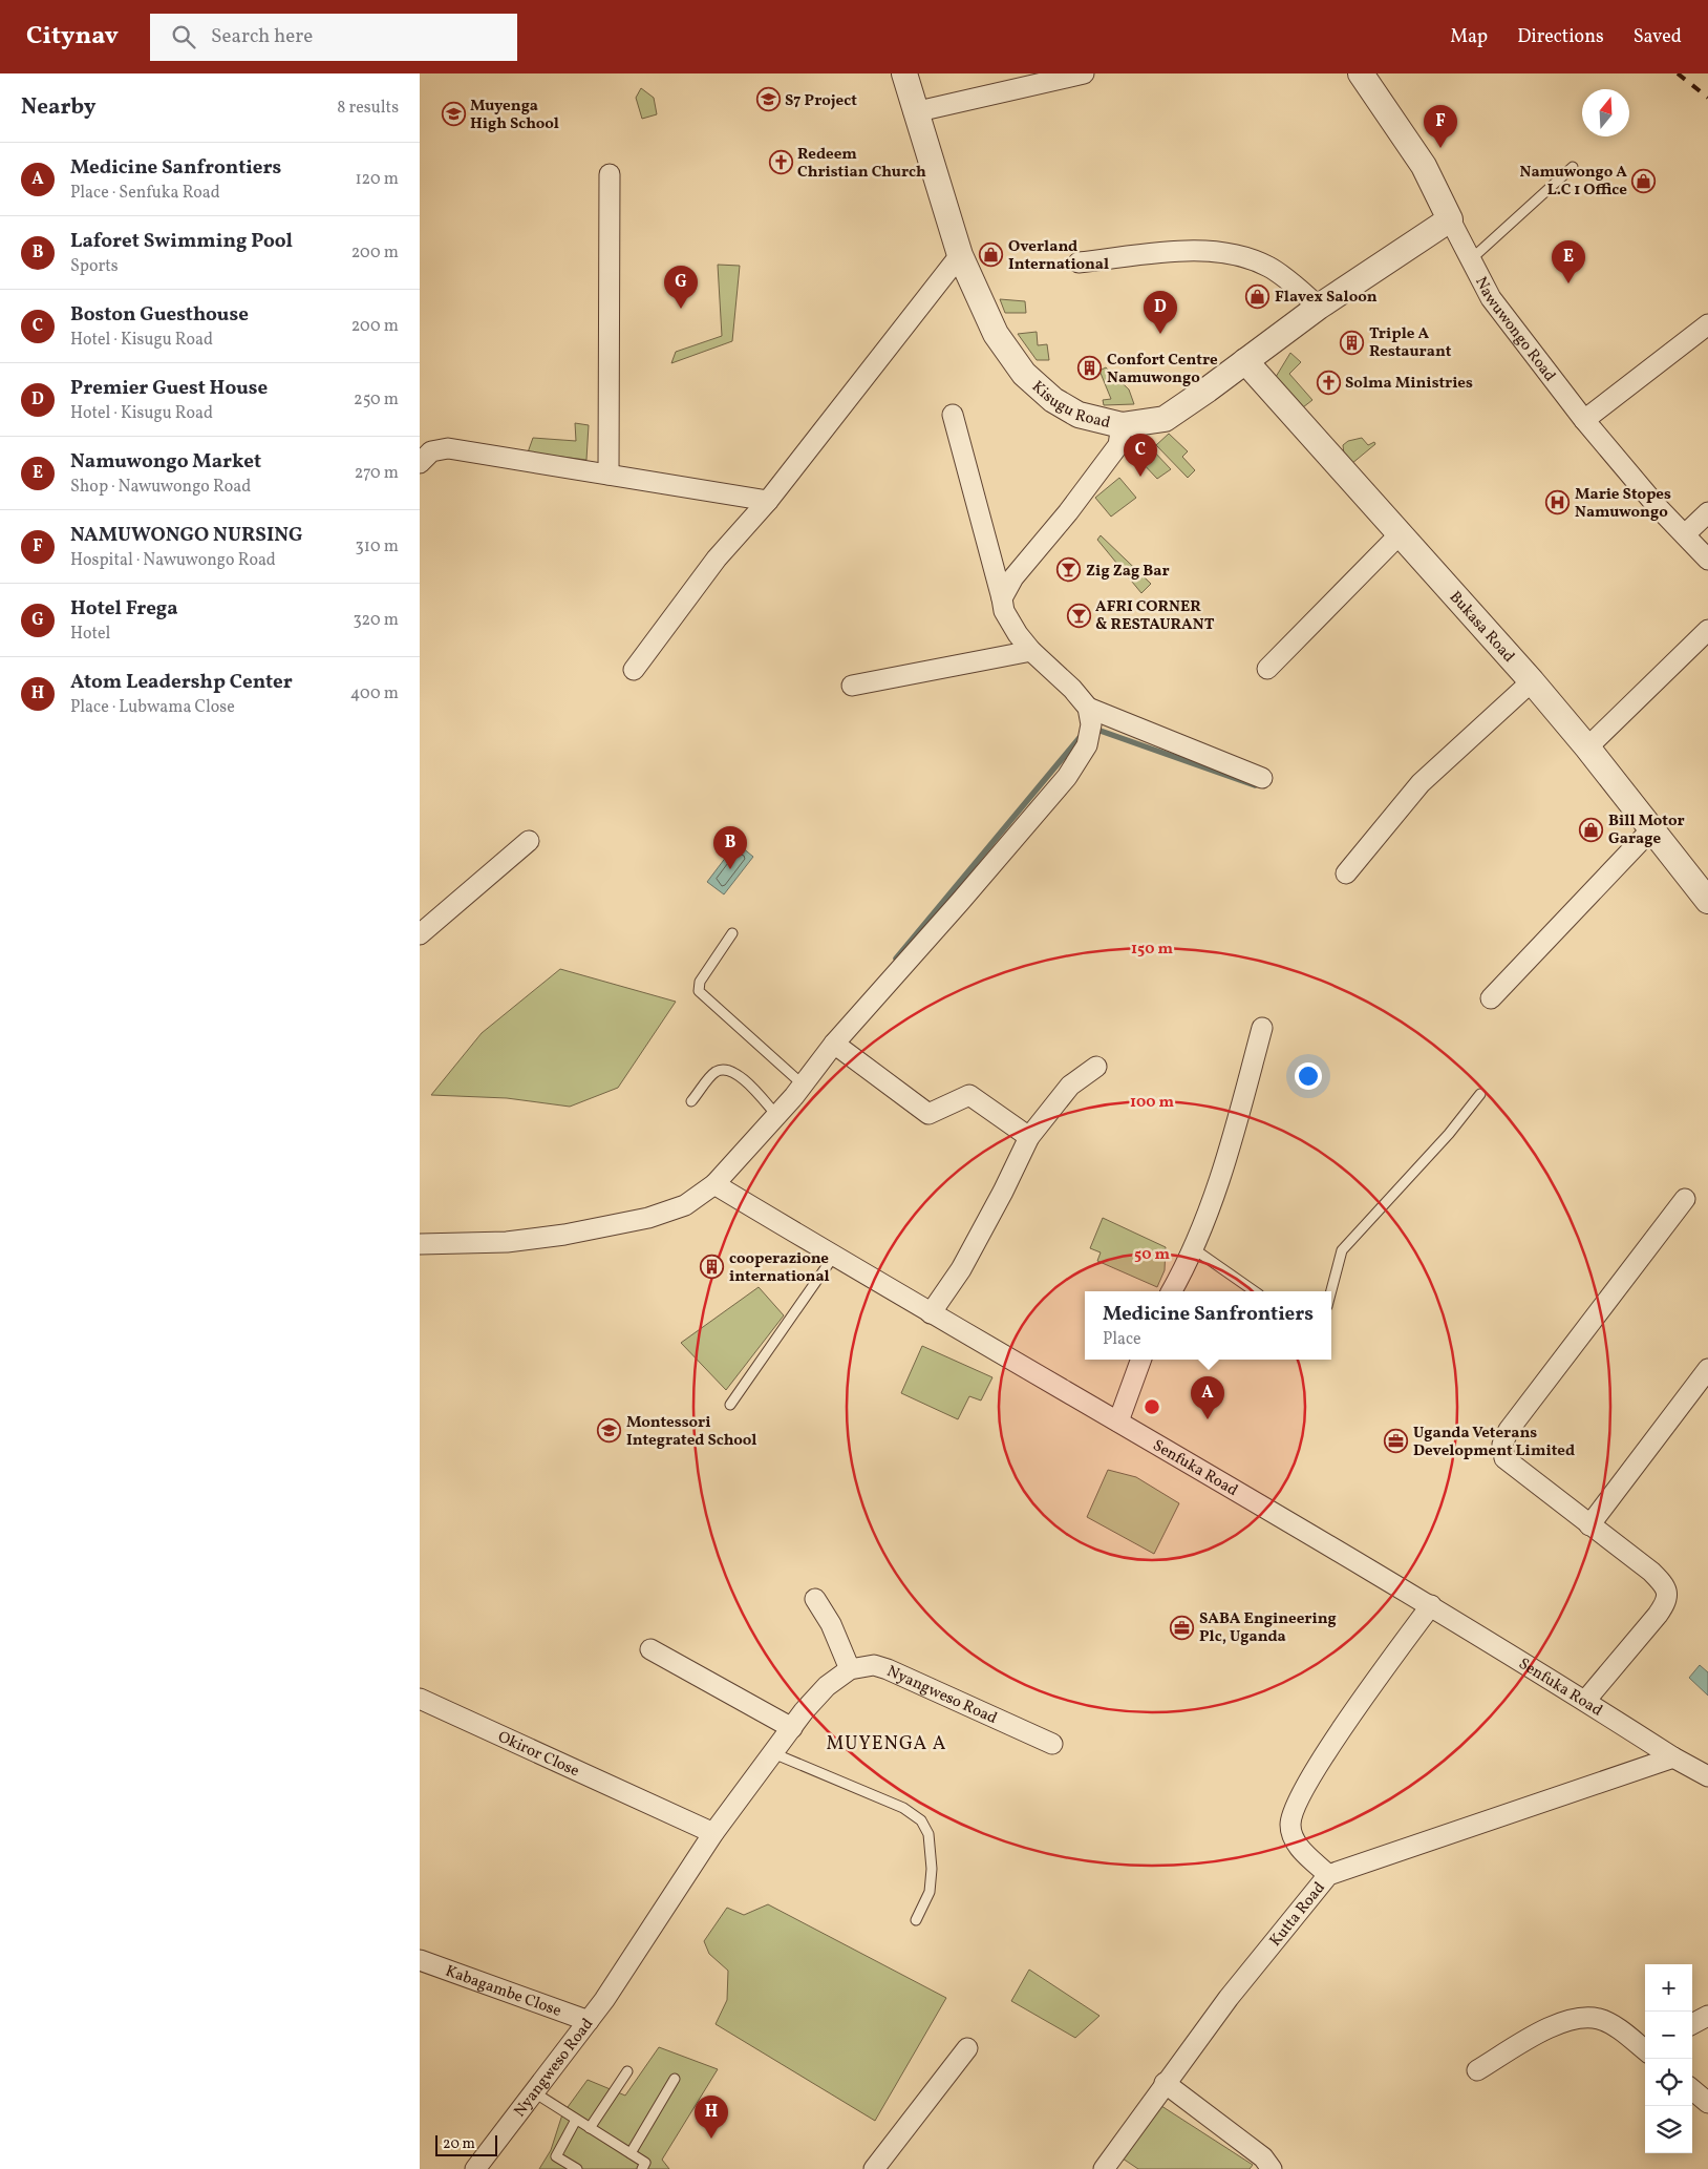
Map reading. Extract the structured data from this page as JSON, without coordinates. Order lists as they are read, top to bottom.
{
  "streets": {
    "street": [
      "Nawuwongo Road",
      "Kisugu Road",
      "Bukasa Road",
      "Senfuka Road",
      "Nyangweso Road",
      "Okiror Close",
      "Kutta Road",
      "Kabagambe Close"
    ]
  },
  "crossings": [
    ["Nawuwongo Road", "Kisugu Road"],
    ["Kisugu Road", "Bukasa Road"],
    ["Senfuka Road", "Kutta Road"],
    ["Nyangweso Road", "Okiror Close"],
    ["Nyangweso Road", "Kabagambe Close"]
  ],
  "districts": ["MUYENGA A"],
  "places": {
    "school or university": ["S7 Project", "Muyenga High School", "Montessori Integrated School"],
    "church": ["Redeem Christian Church", "Solma Ministries"],
    "shop": [
      "Namuwongo A L.C 1 Office",
      "Overland International",
      "Flavex Saloon",
      "Bill Motor Garage"
    ],
    "building": ["Triple A Restaurant", "Confort Centre Namuwongo", "cooperazione international"],
    "hospital": ["Marie Stopes Namuwongo"],
    "bar": ["Zig Zag Bar", "AFRI CORNER & RESTAURANT"],
    "office": ["Uganda Veterans Development Limited", "SABA Engineering Plc, Uganda"]
  },
  "scale_bar": "20 m",
  "north": "top",
  "page": {
    "header": "Citynav",
    "search": "Search here",
    "nav": ["Map", "Directions", "Saved"],
    "heading": ["Nearby", "8 results"],
    "pins": [
      "F",
      "E",
      "G",
      "D",
      "C",
      "B",
      "A",
      "H"
    ],
    "list": [
      {
        "mark": "A",
        "name": "Medicine Sanfrontiers",
        "note": "Place · Senfuka Road",
        "value": "120 m"
      },
      {
        "mark": "B",
        "name": "Laforet Swimming Pool",
        "note": "Sports",
        "value": "200 m"
      },
      {
        "mark": "C",
        "name": "Boston Guesthouse",
        "note": "Hotel · Kisugu Road",
        "value": "200 m"
      },
      {
        "mark": "D",
        "name": "Premier Guest House",
        "note": "Hotel · Kisugu Road",
        "value": "250 m"
      },
      {
        "mark": "E",
        "name": "Namuwongo Market",
        "note": "Shop · Nawuwongo Road",
        "value": "270 m"
      },
      {
        "mark": "F",
        "name": "NAMUWONGO NURSING",
        "note": "Hospital · Nawuwongo Road",
        "value": "310 m"
      },
      {
        "mark": "G",
        "name": "Hotel Frega",
        "note": "Hotel",
        "value": "320 m"
      },
      {
        "mark": "H",
        "name": "Atom Leadershp Center",
        "note": "Place · Lubwama Close",
        "value": "400 m"
      }
    ],
    "popup": ["Medicine Sanfrontiers", "Place"],
    "map_buttons": ["+", "−"],
    "scale": "20 m"
  },
  "rings": ["150 m", "100 m", "50 m"]
}
